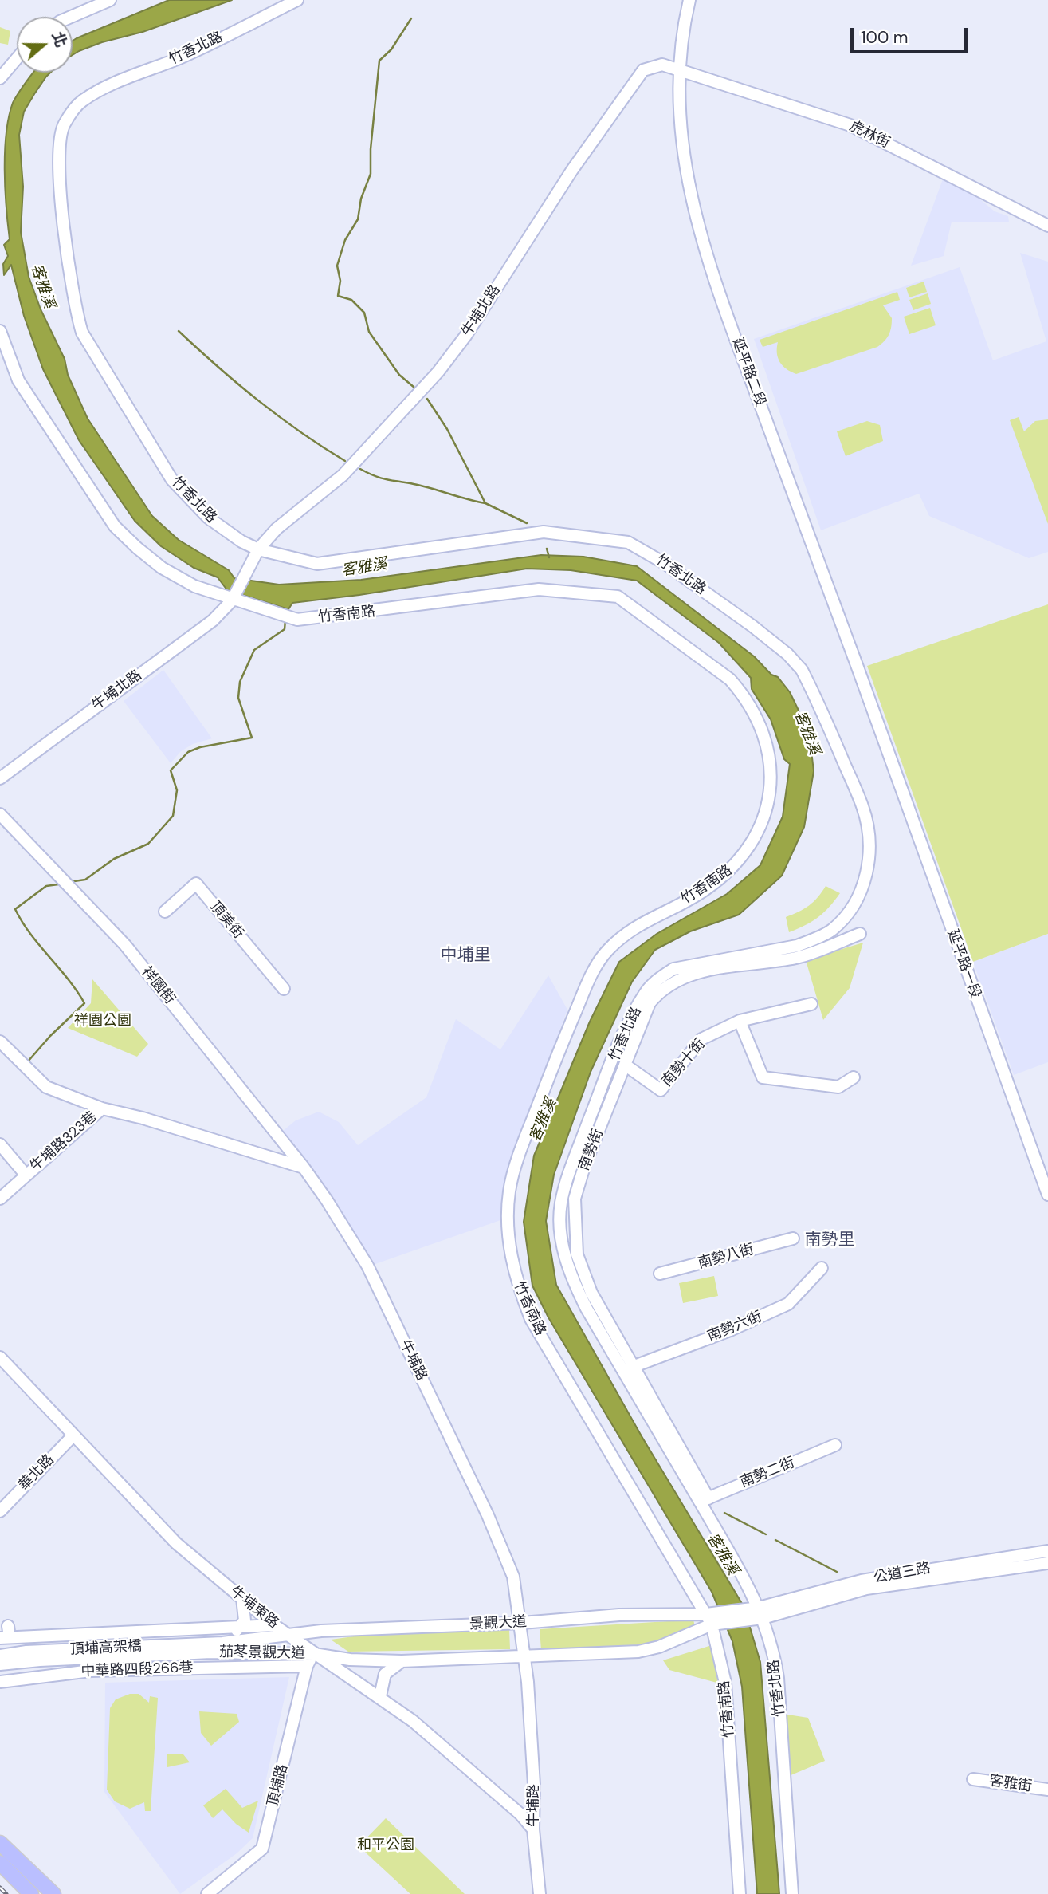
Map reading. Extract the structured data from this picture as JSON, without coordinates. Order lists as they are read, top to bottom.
{
  "streets": {
    "street": [
      "竹香北路",
      "虎林街",
      "牛埔北路",
      "延平路二段",
      "竹香南路",
      "頂美街",
      "延平路一段",
      "祥園街",
      "南勢十街",
      "牛埔路323巷",
      "南勢街",
      "南勢八街",
      "南勢六街",
      "牛埔路",
      "華北路",
      "南勢二街",
      "公道三路",
      "牛埔東路",
      "景觀大道",
      "頂埔高架橋",
      "茄苳景觀大道",
      "中華路四段266巷",
      "客雅街",
      "頂埔路"
    ]
  },
  "crossings": [
    ["竹香北路", "牛埔北路"],
    ["竹香北路", "南勢街"],
    ["竹香北路", "南勢二街"],
    ["竹香北路", "公道三路"],
    ["虎林街", "牛埔北路"],
    ["虎林街", "延平路二段"],
    ["牛埔北路", "延平路二段"],
    ["牛埔北路", "竹香南路"],
    ["延平路二段", "延平路一段"],
    ["竹香南路", "景觀大道"],
    ["祥園街", "牛埔路"],
    ["南勢十街", "南勢街"],
    ["南勢街", "南勢六街"],
    ["南勢街", "南勢二街"],
    ["牛埔路", "牛埔東路"],
    ["牛埔路", "景觀大道"],
    ["華北路", "牛埔東路"],
    ["牛埔東路", "景觀大道"],
    ["牛埔東路", "茄苳景觀大道"],
    ["牛埔東路", "頂埔路"],
    ["景觀大道", "茄苳景觀大道"],
    ["頂埔高架橋", "茄苳景觀大道"],
    ["茄苳景觀大道", "頂埔路"],
    ["中華路四段266巷", "頂埔路"]
  ],
  "districts": ["中埔里", "南勢里"],
  "water": ["客雅溪"],
  "parks": ["祥園公園", "和平公園"],
  "scale_bar": "100 m",
  "north": "right"
}
